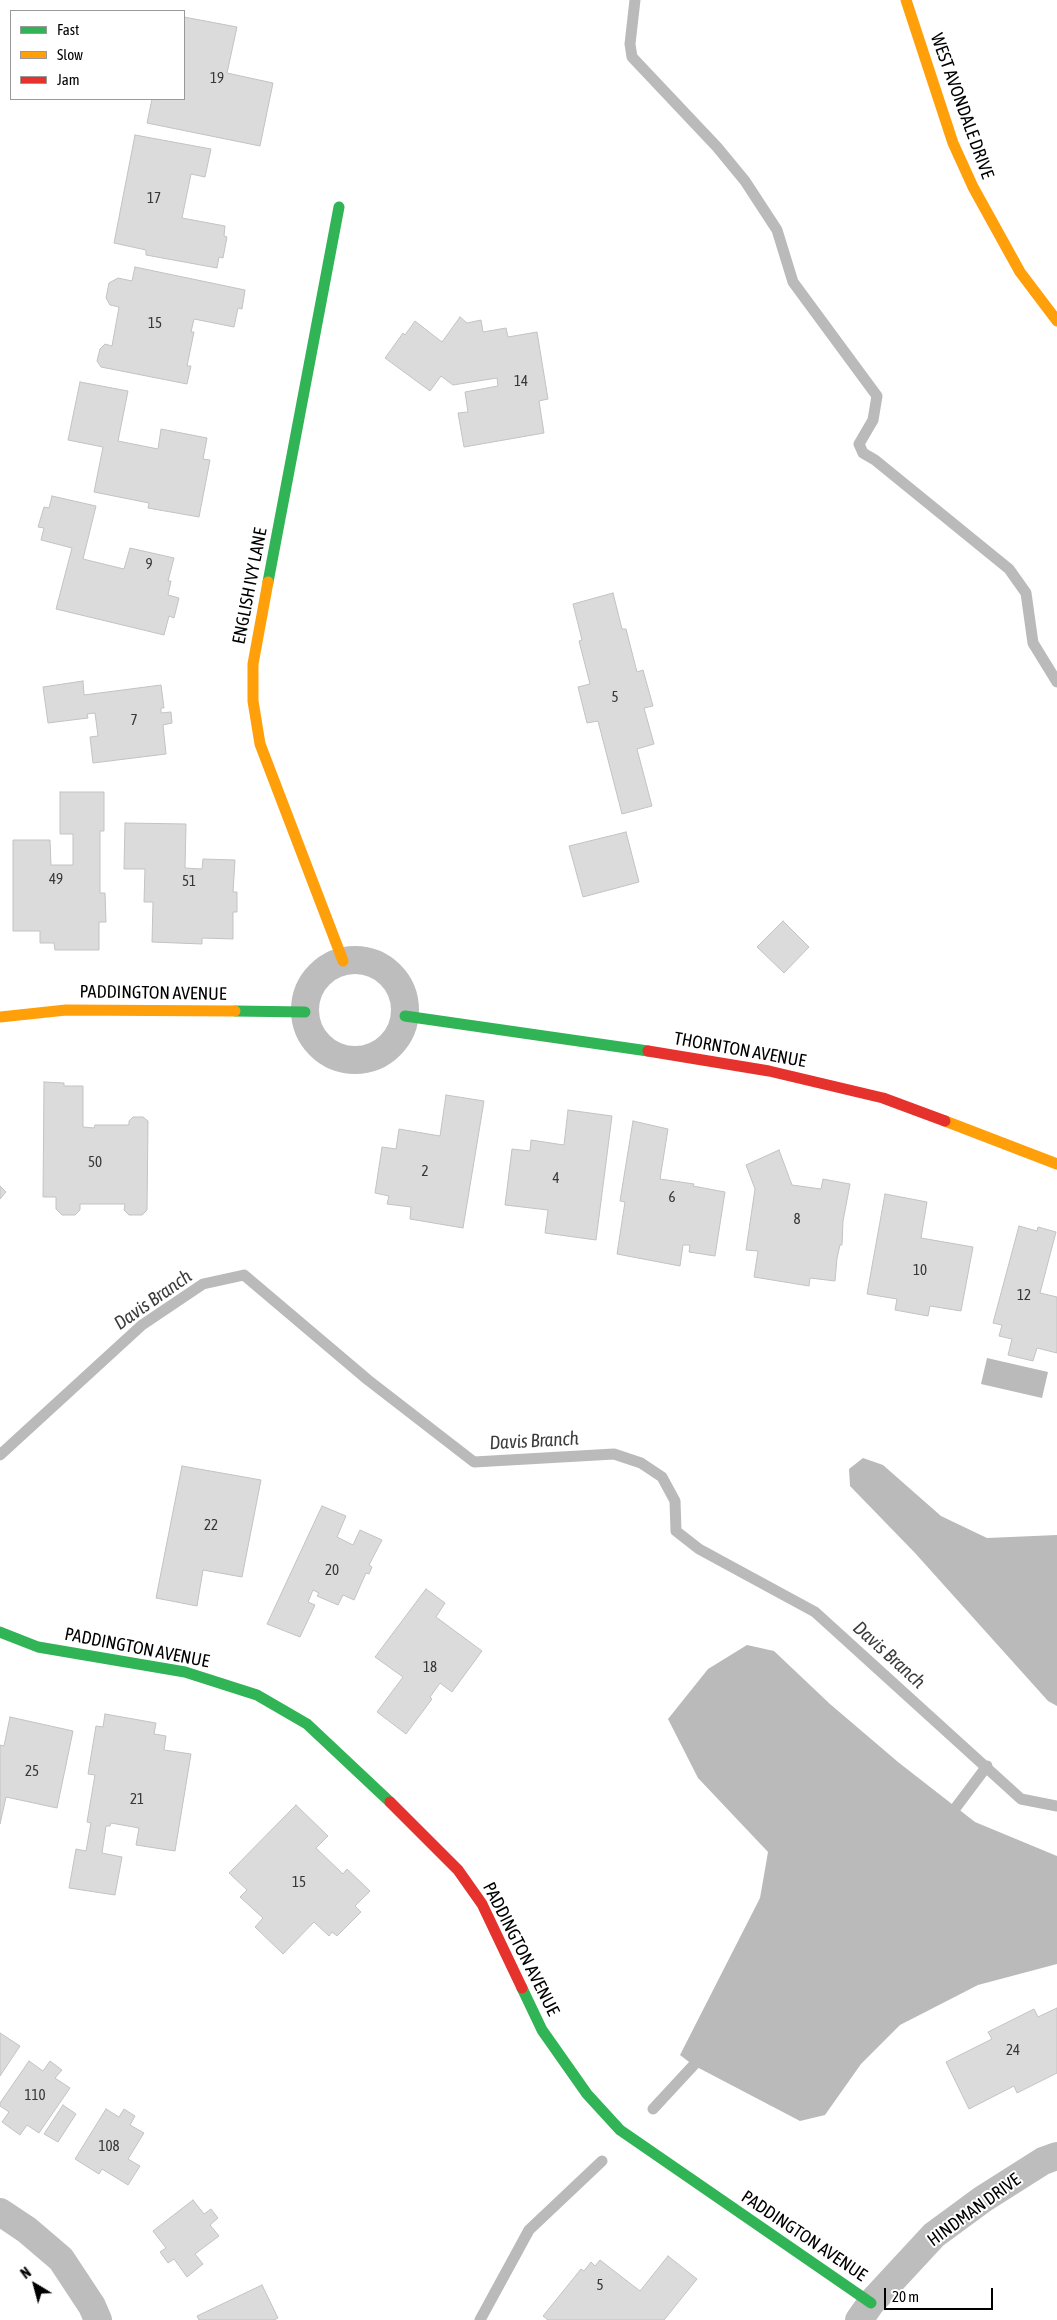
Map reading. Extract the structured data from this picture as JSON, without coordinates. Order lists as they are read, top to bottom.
{
  "streets": {
    "street": [
      "WEST AVONDALE DRIVE",
      "ENGLISH IVY LANE",
      "PADDINGTON AVENUE",
      "THORNTON AVENUE",
      "HINDMAN DRIVE"
    ]
  },
  "crossings": [
    ["ENGLISH IVY LANE", "PADDINGTON AVENUE"],
    ["ENGLISH IVY LANE", "THORNTON AVENUE"],
    ["PADDINGTON AVENUE", "THORNTON AVENUE"],
    ["PADDINGTON AVENUE", "HINDMAN DRIVE"]
  ],
  "water": ["Davis Branch"],
  "house_numbers": [
    "19",
    "17",
    "15",
    "14",
    "9",
    "5",
    "7",
    "49",
    "51",
    "50",
    "2",
    "4",
    "6",
    "8",
    "10",
    "12",
    "22",
    "20",
    "18",
    "25",
    "21",
    "15",
    "24",
    "110",
    "108",
    "5"
  ],
  "legend": ["Fast", "Slow", "Jam"],
  "scale_bar": "20 m",
  "north": "top left"
}
